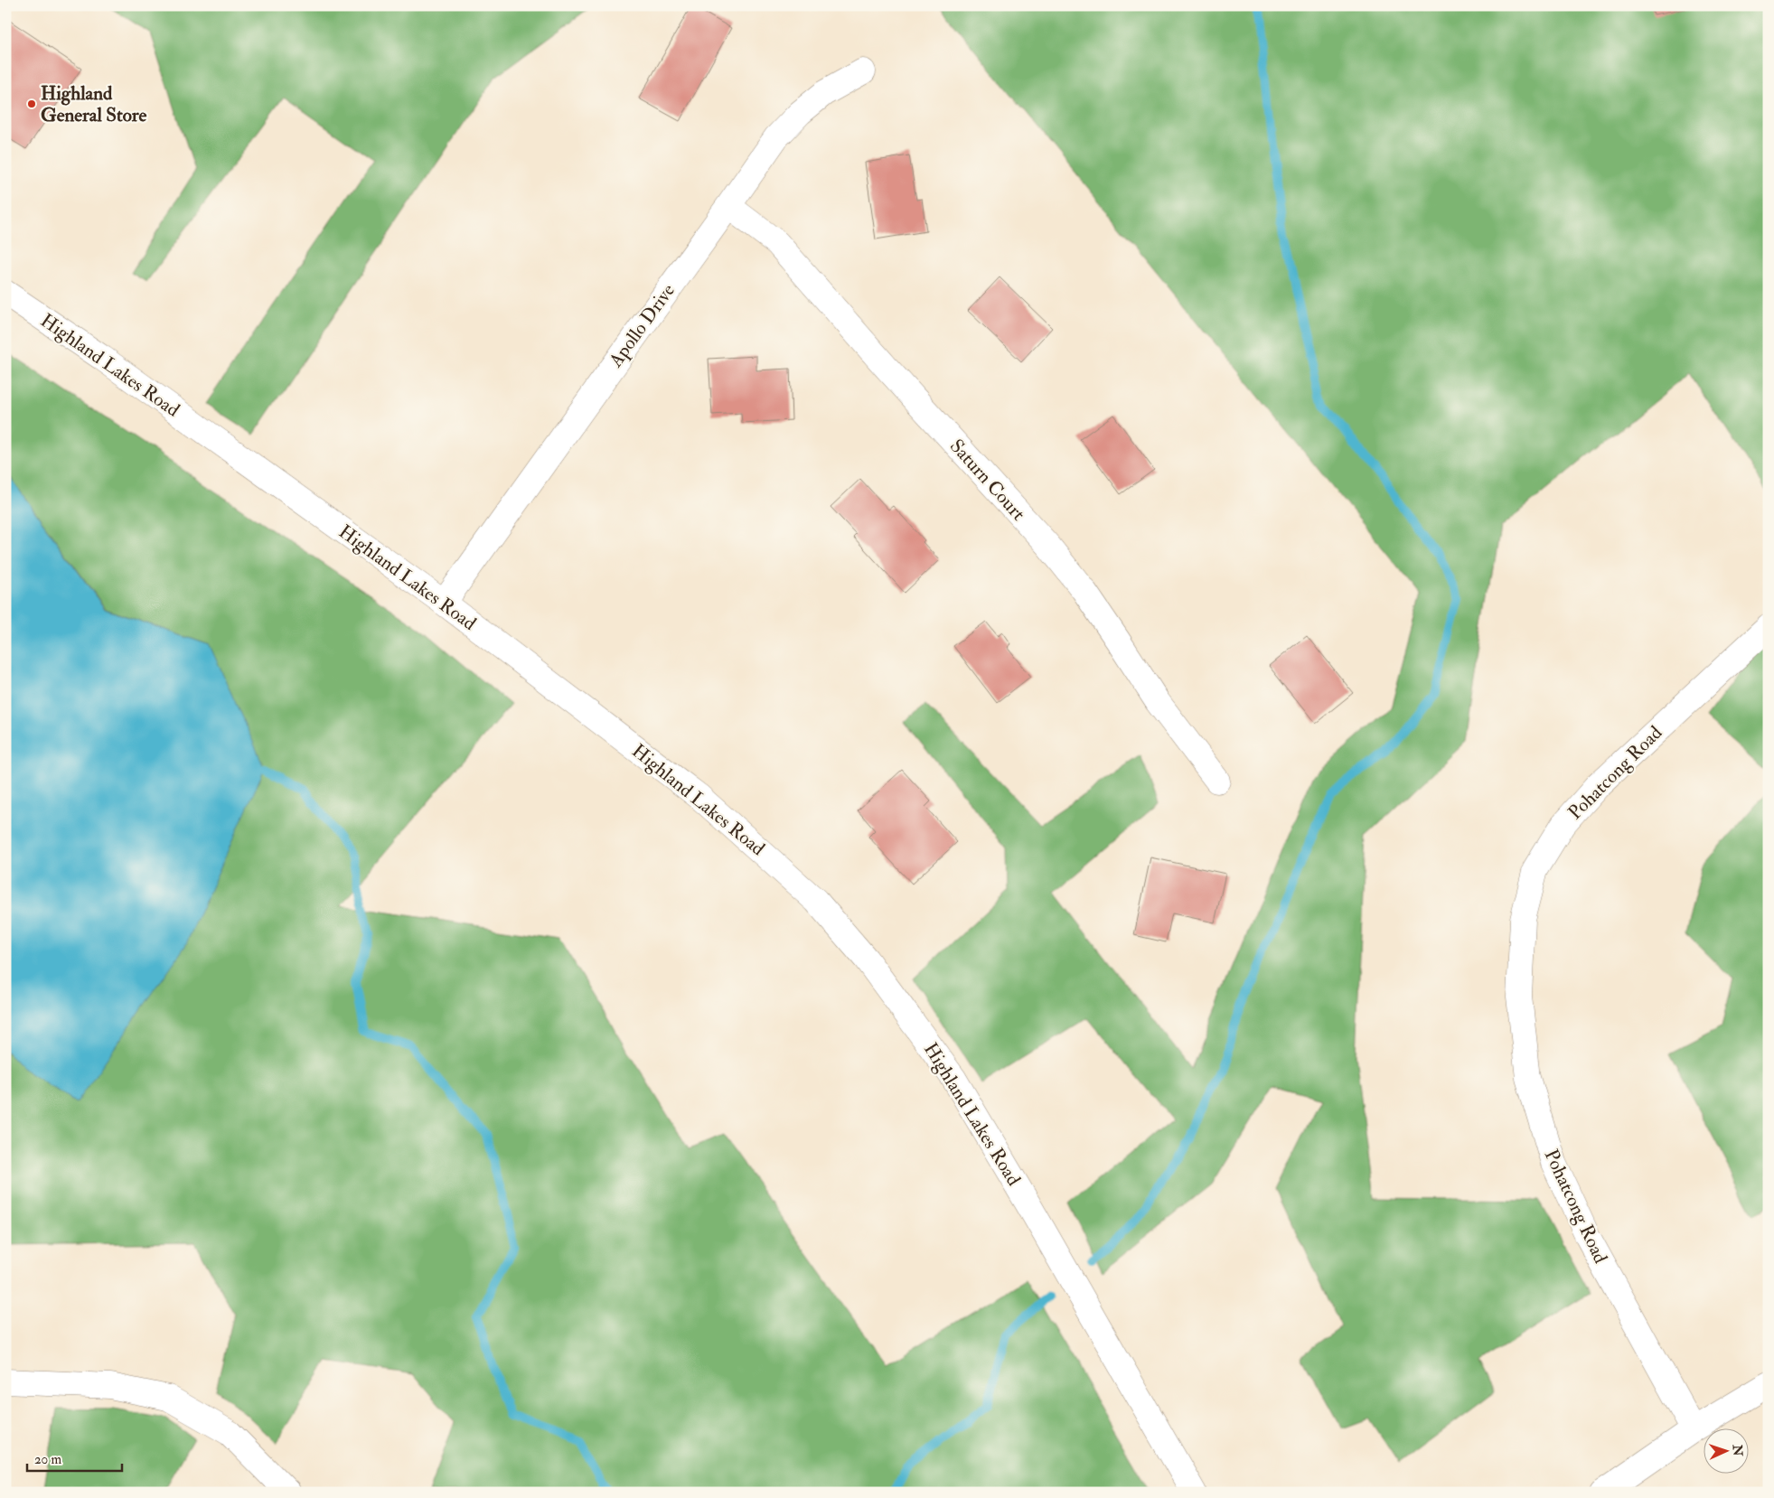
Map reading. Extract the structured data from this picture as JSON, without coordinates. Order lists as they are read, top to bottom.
{
  "streets": {
    "street": [
      "Apollo Drive",
      "Highland Lakes Road",
      "Saturn Court",
      "Pohatcong Road"
    ]
  },
  "crossings": [
    ["Apollo Drive", "Highland Lakes Road"],
    ["Apollo Drive", "Saturn Court"]
  ],
  "places": ["Highland General Store"],
  "scale_bar": "20 m",
  "north": "right"
}
